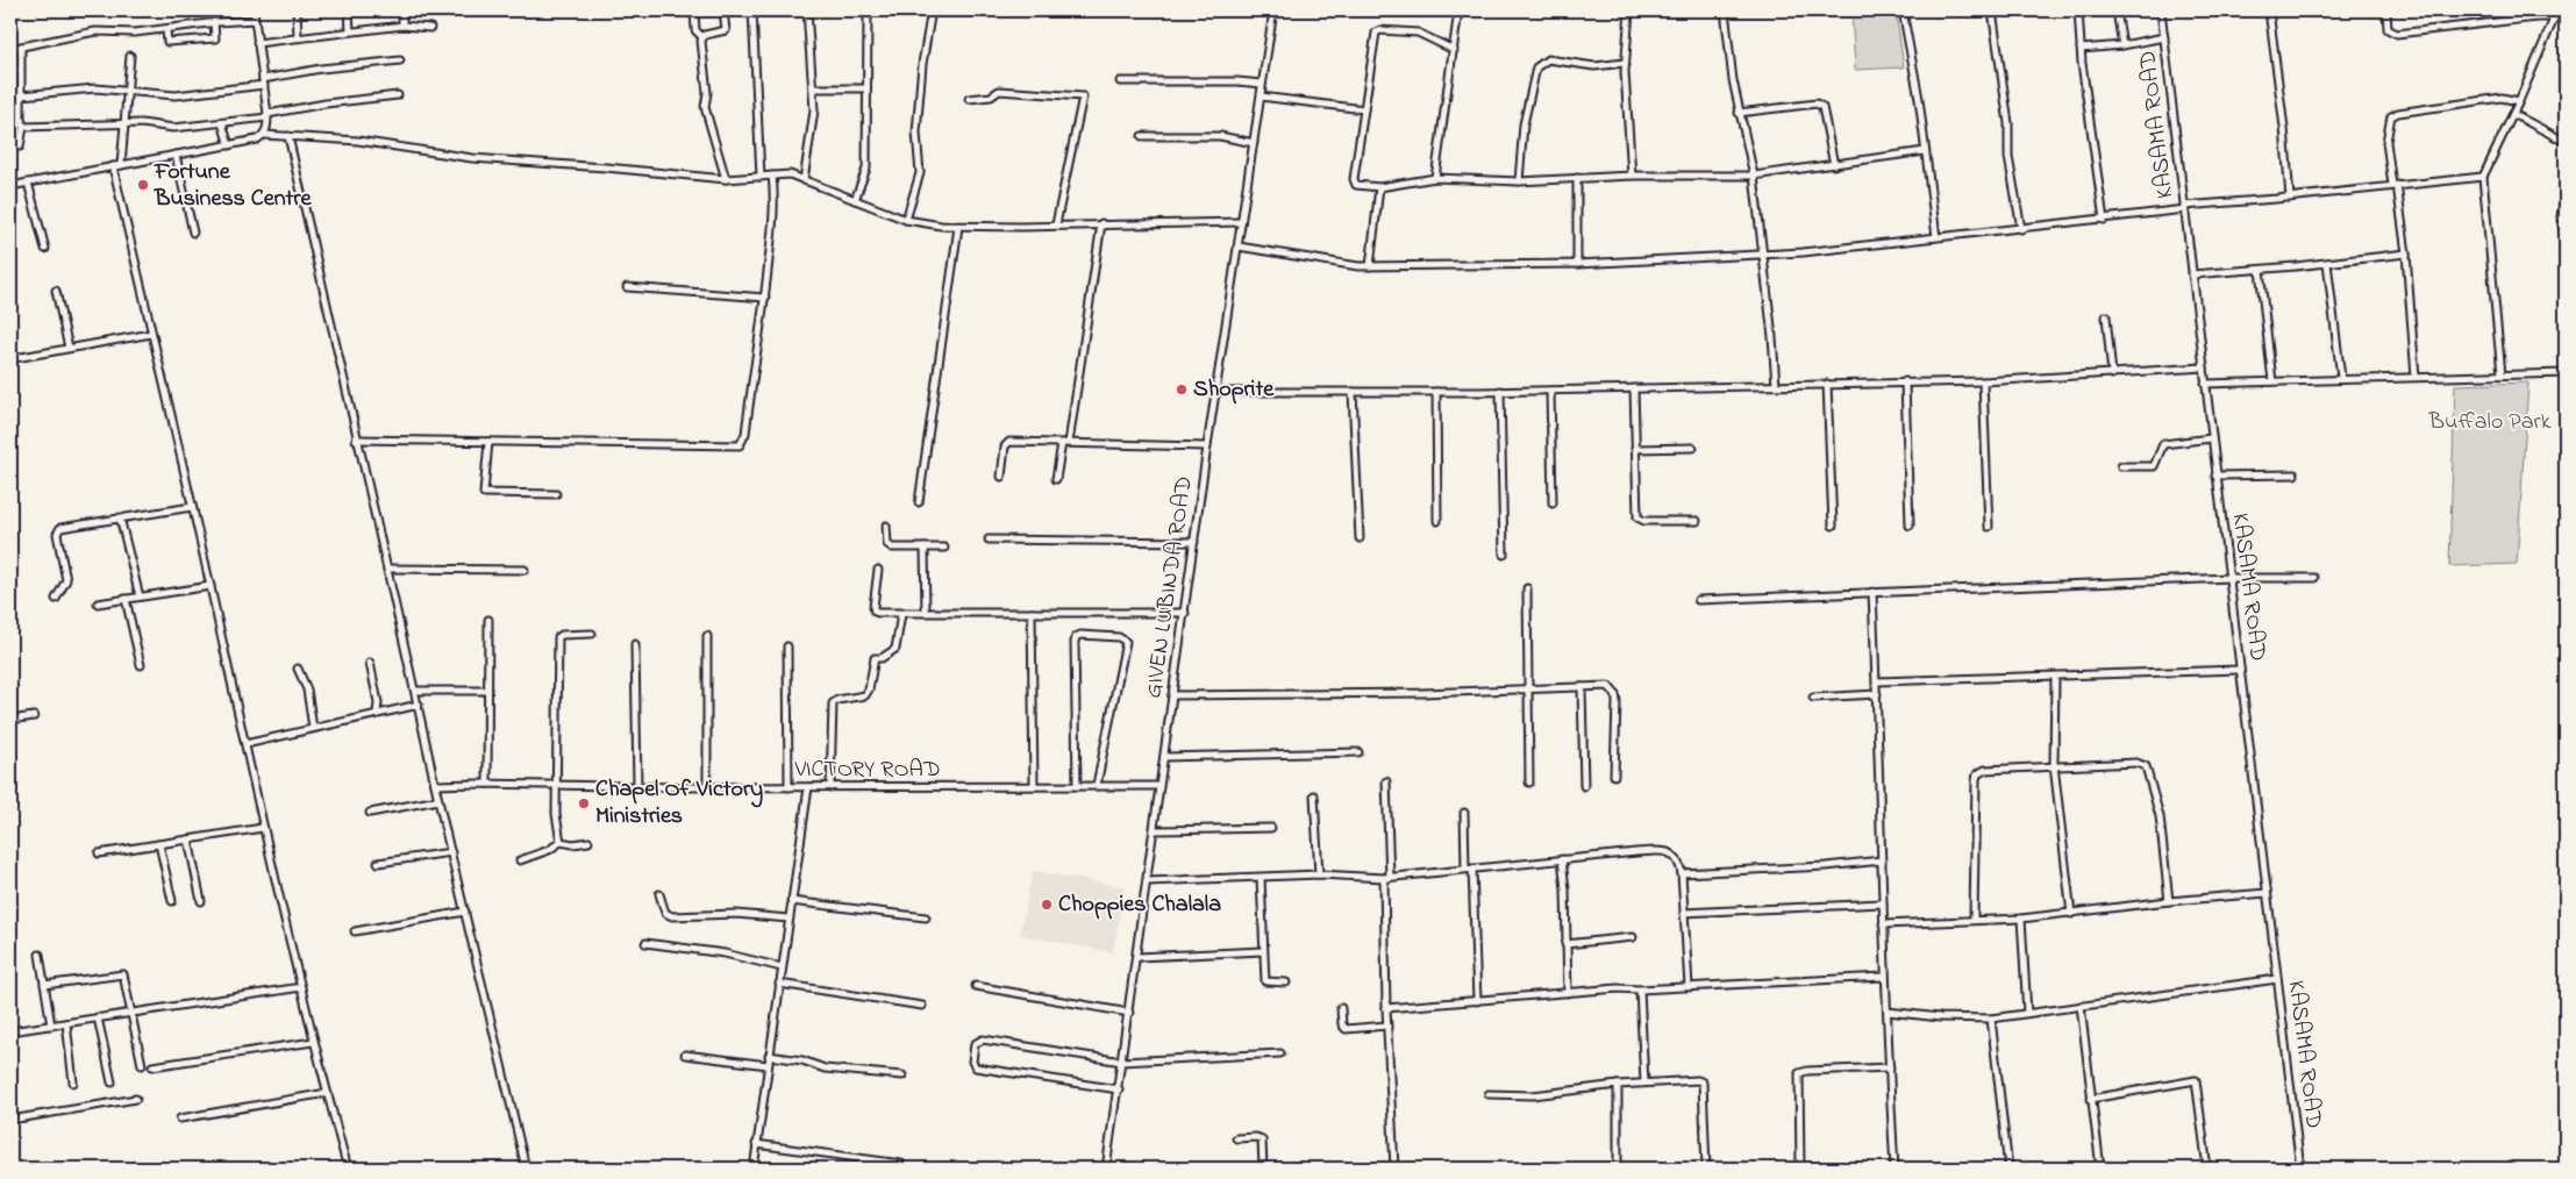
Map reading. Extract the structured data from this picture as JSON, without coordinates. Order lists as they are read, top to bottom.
{
  "streets": {
    "street": ["KASAMA ROAD", "GIVEN LUBINDA ROAD", "VICTORY ROAD"]
  },
  "crossings": [
    ["GIVEN LUBINDA ROAD", "VICTORY ROAD"]
  ],
  "parks": ["Buffalo Park"],
  "places": [
    "Fortune Business Centre",
    "Shoprite",
    "Chapel Of Victory Ministries",
    "Choppies Chalala"
  ]
}
